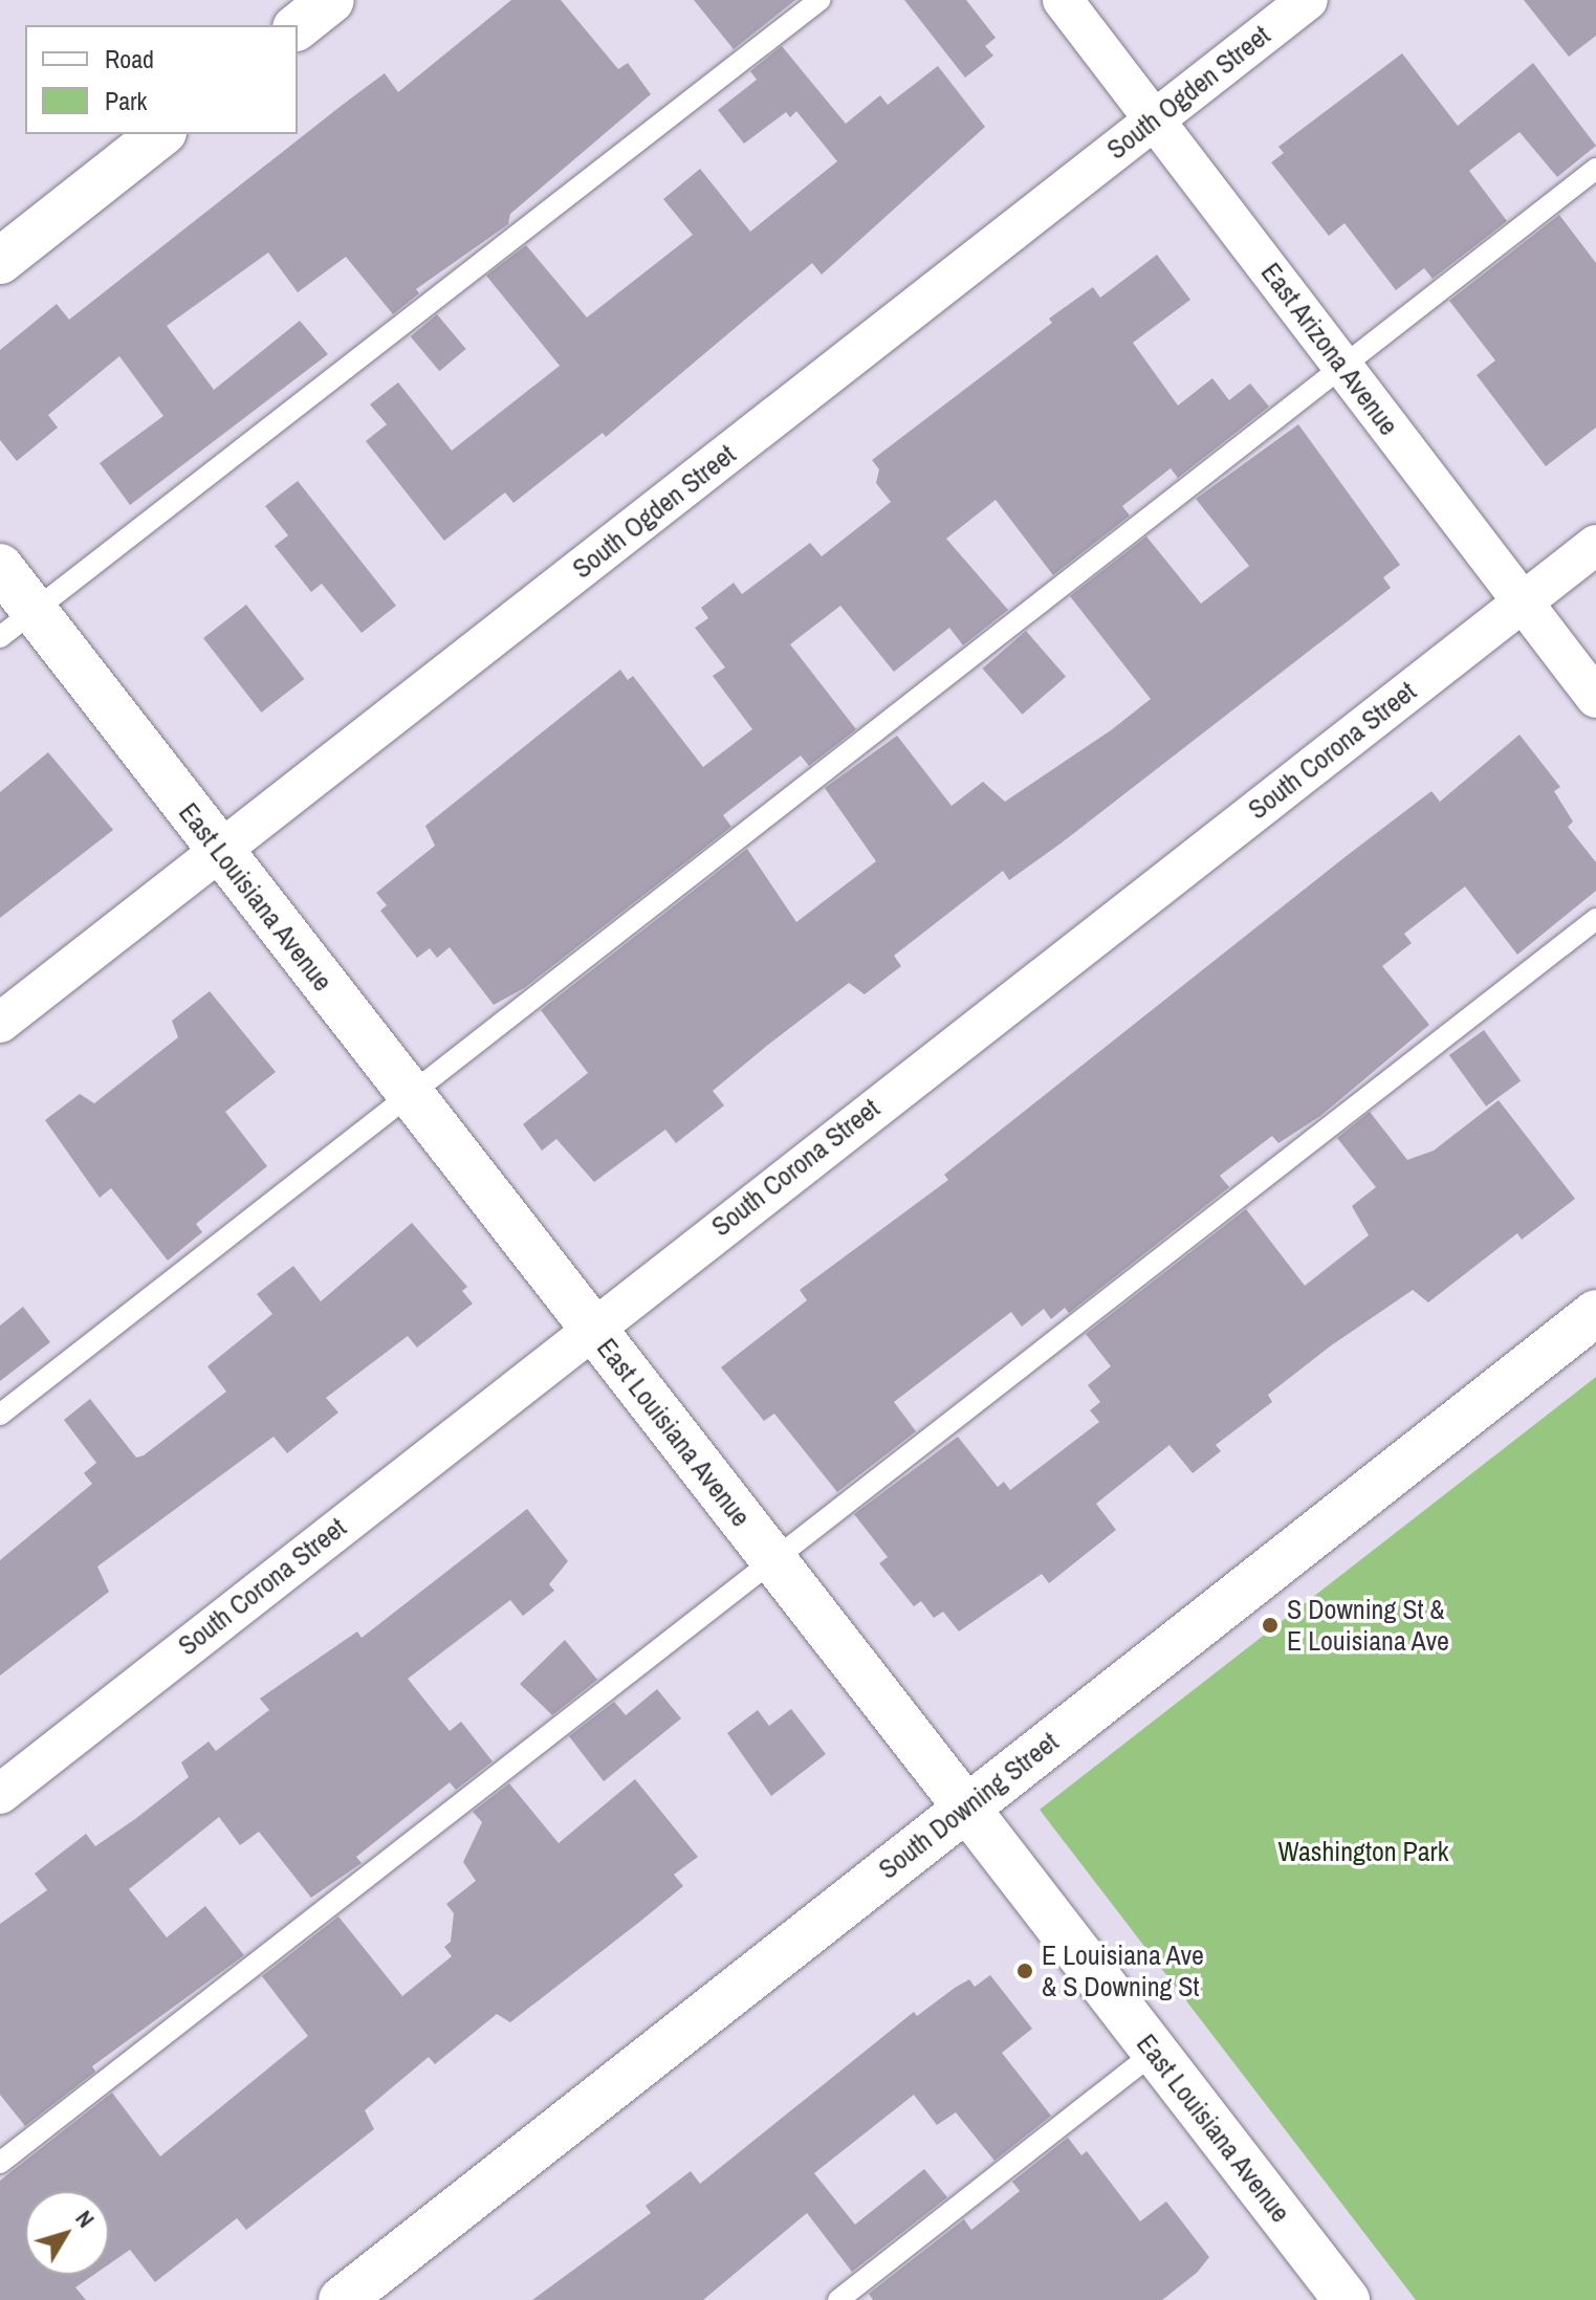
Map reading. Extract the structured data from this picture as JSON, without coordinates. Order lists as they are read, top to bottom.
{
  "streets": {
    "main road": ["East Louisiana Avenue", "South Downing Street"],
    "street": ["South Ogden Street", "East Arizona Avenue", "South Corona Street"]
  },
  "crossings": [
    ["South Ogden Street", "East Arizona Avenue"],
    ["South Ogden Street", "East Louisiana Avenue"],
    ["East Arizona Avenue", "South Corona Street"],
    ["South Corona Street", "East Louisiana Avenue"],
    ["East Louisiana Avenue", "South Downing Street"]
  ],
  "parks": ["Washington Park"],
  "places": ["S Downing St & E Louisiana Ave", "E Louisiana Ave & S Downing St"],
  "legend": ["Road", "Park"],
  "north": "top right"
}
